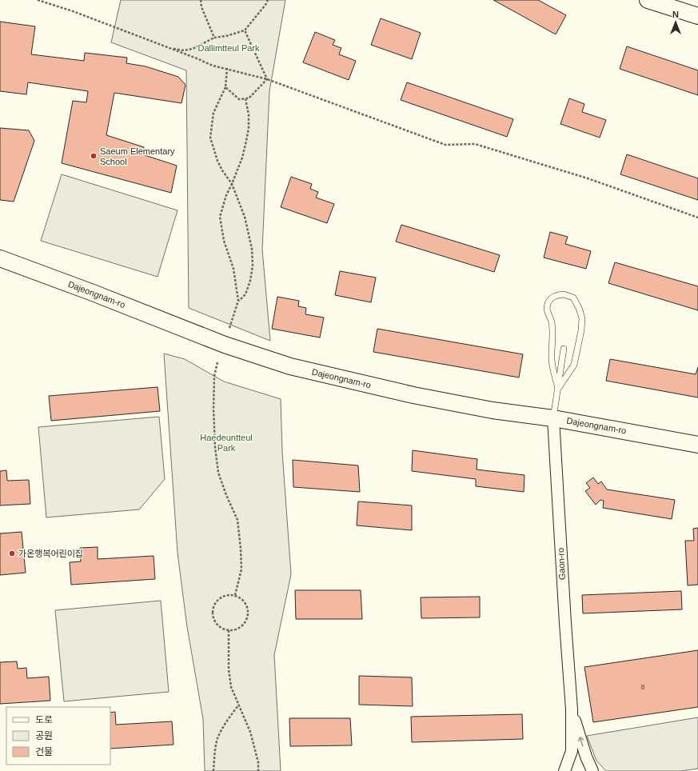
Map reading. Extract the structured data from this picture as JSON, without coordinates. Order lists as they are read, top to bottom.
{
  "streets": {
    "street": ["Dajeongnam-ro", "Gaon-ro"]
  },
  "crossings": [
    ["Dajeongnam-ro", "Gaon-ro"]
  ],
  "parks": ["Dallimtteul Park", "Haedeuntteul Park"],
  "places": ["Saeum Elementary School", "가온행복어린이집"],
  "house_numbers": ["8"],
  "legend": ["도로", "공원", "건물"],
  "north": "top"
}
